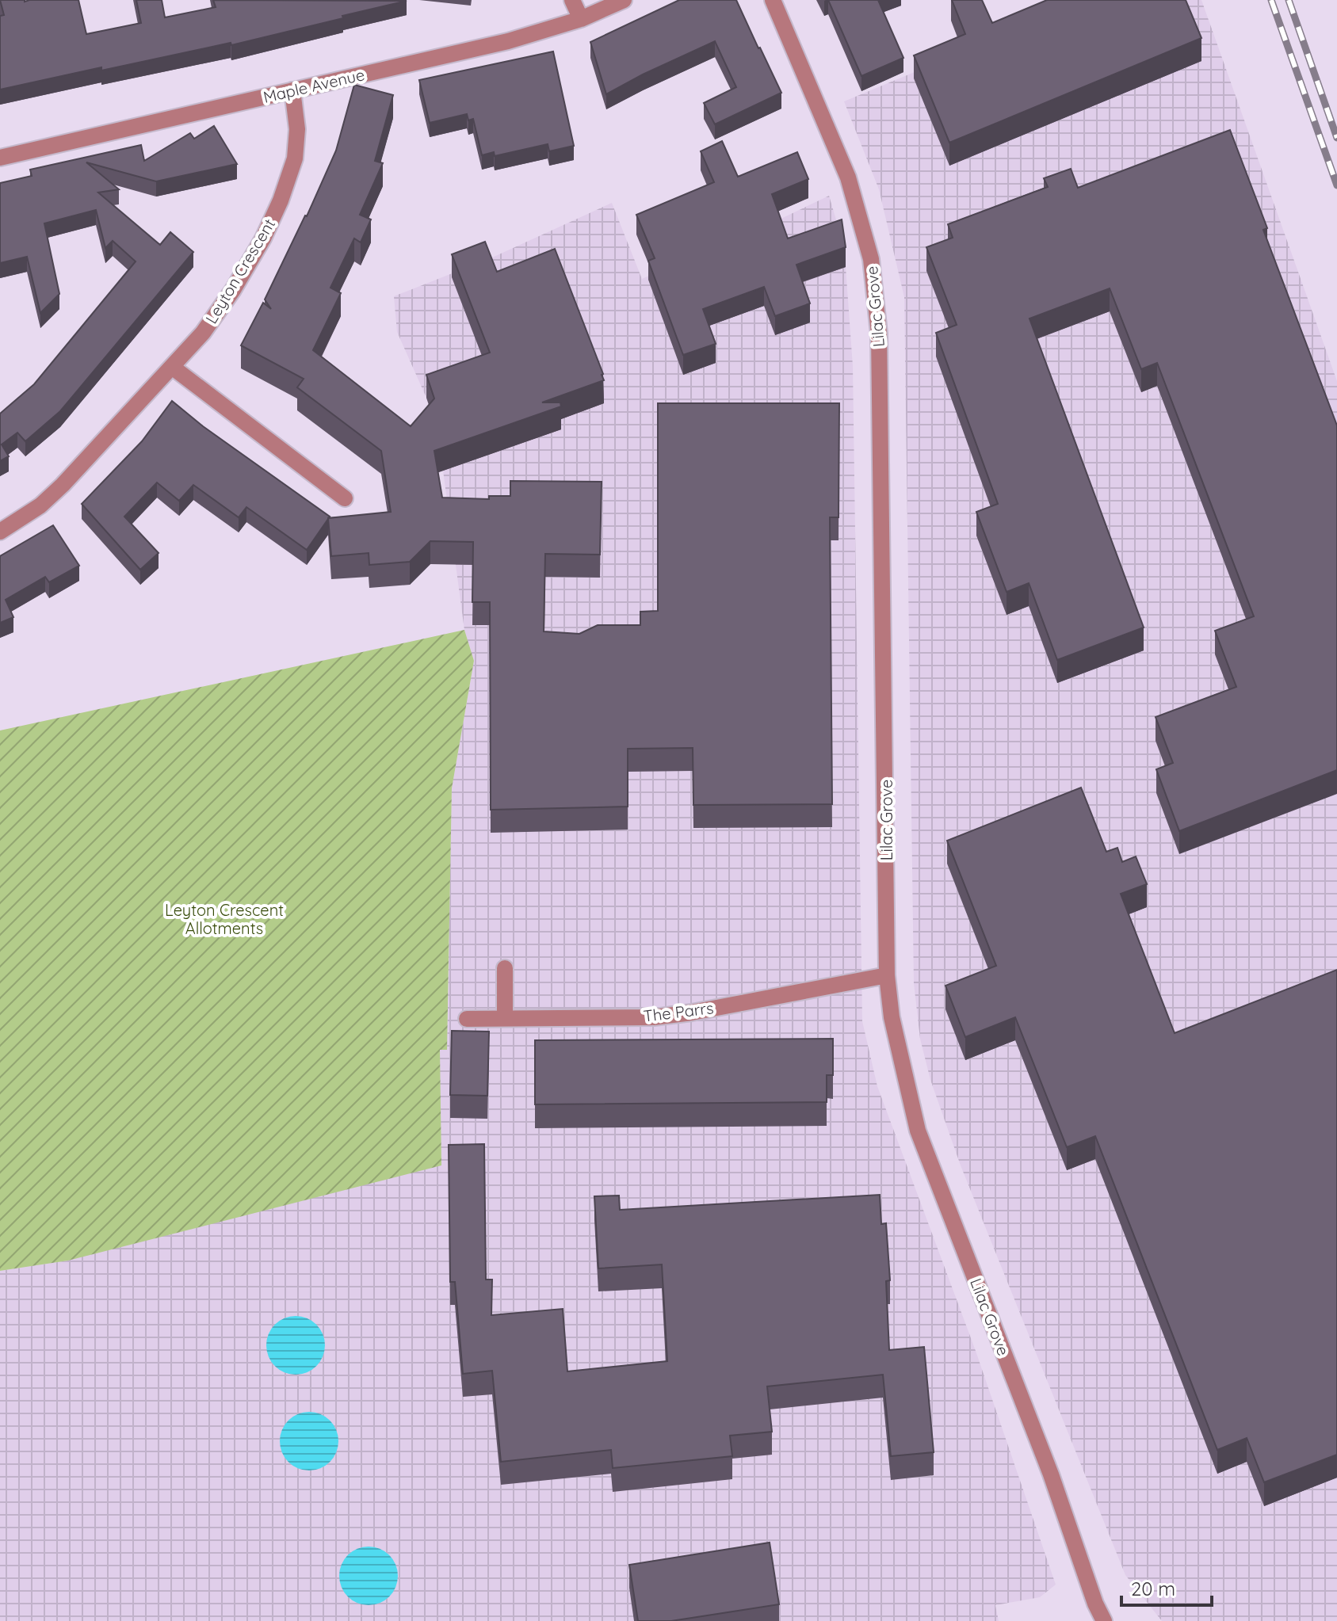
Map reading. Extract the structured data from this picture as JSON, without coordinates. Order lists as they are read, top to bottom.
{
  "streets": {
    "street": [
      "Maple Avenue",
      "Leyton Crescent",
      "Lilac Grove",
      "The Parrs"
    ]
  },
  "crossings": [
    ["Maple Avenue", "Leyton Crescent"],
    ["Lilac Grove", "The Parrs"]
  ],
  "parks": ["Leyton Crescent Allotments"],
  "scale_bar": "20 m"
}
